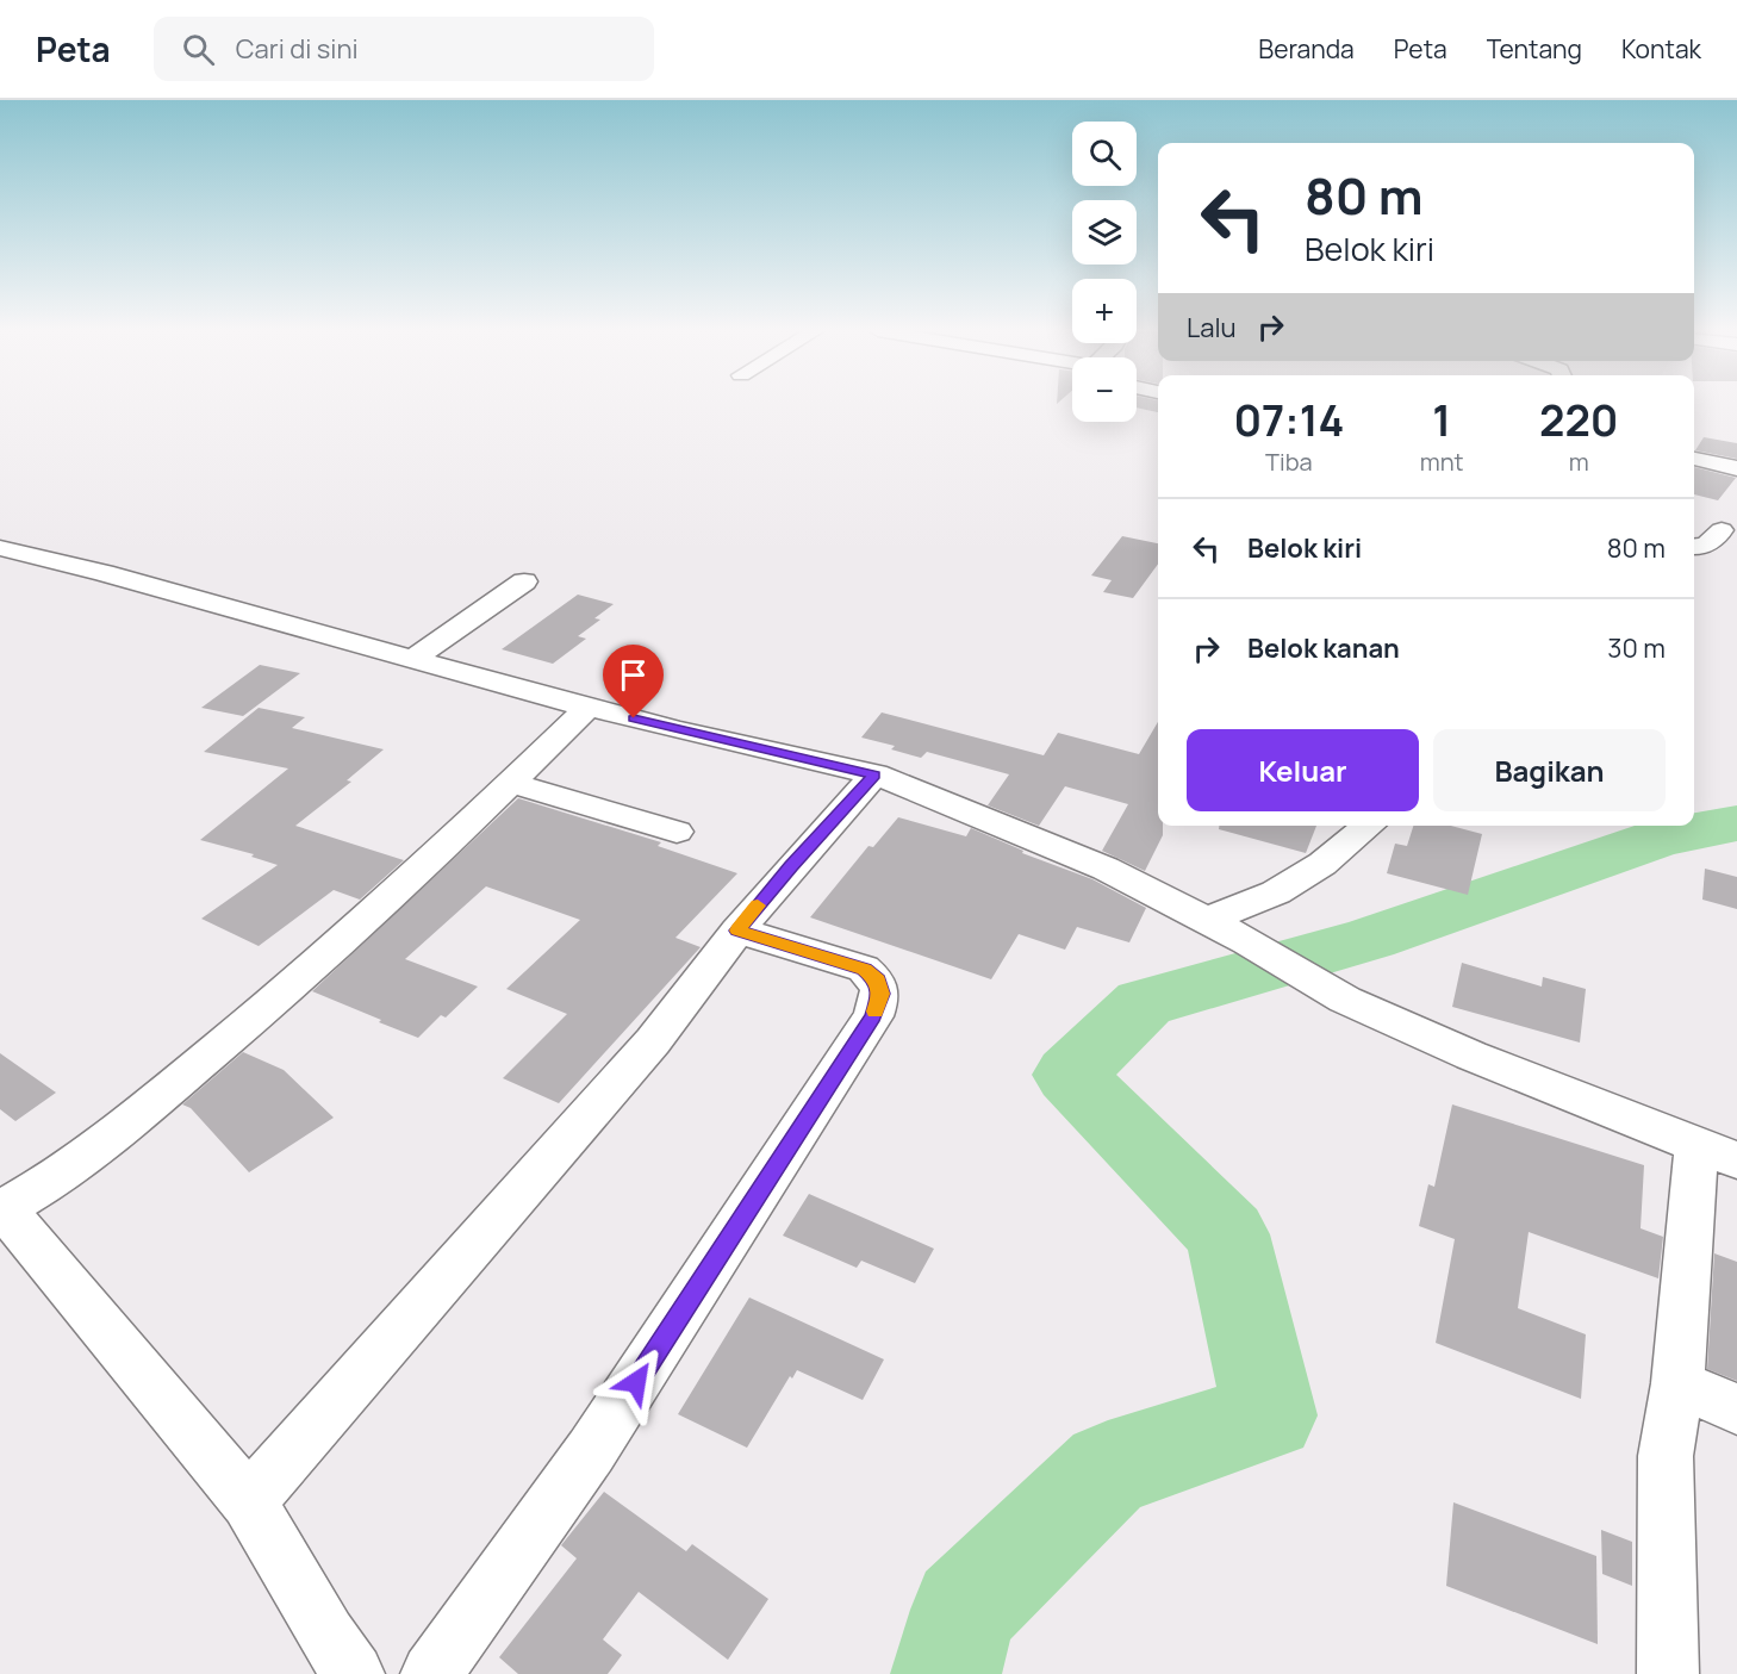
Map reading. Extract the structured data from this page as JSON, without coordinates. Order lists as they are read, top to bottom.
{
  "page": {
    "header": "Peta",
    "search": "Cari di sini",
    "nav": [
      "Beranda",
      "Peta",
      "Tentang",
      "Kontak"
    ],
    "map_buttons": ["+", "−"],
    "turn": ["80 m", "Belok kiri"],
    "then": "Lalu",
    "eta": [
      "07:14",
      "Tiba",
      "1",
      "mnt",
      "220",
      "m"
    ],
    "list": [
      {
        "name": "Belok kiri",
        "value": "80 m"
      },
      {
        "name": "Belok kanan",
        "value": "30 m"
      }
    ],
    "buttons": ["Keluar", "Bagikan"]
  }
}
